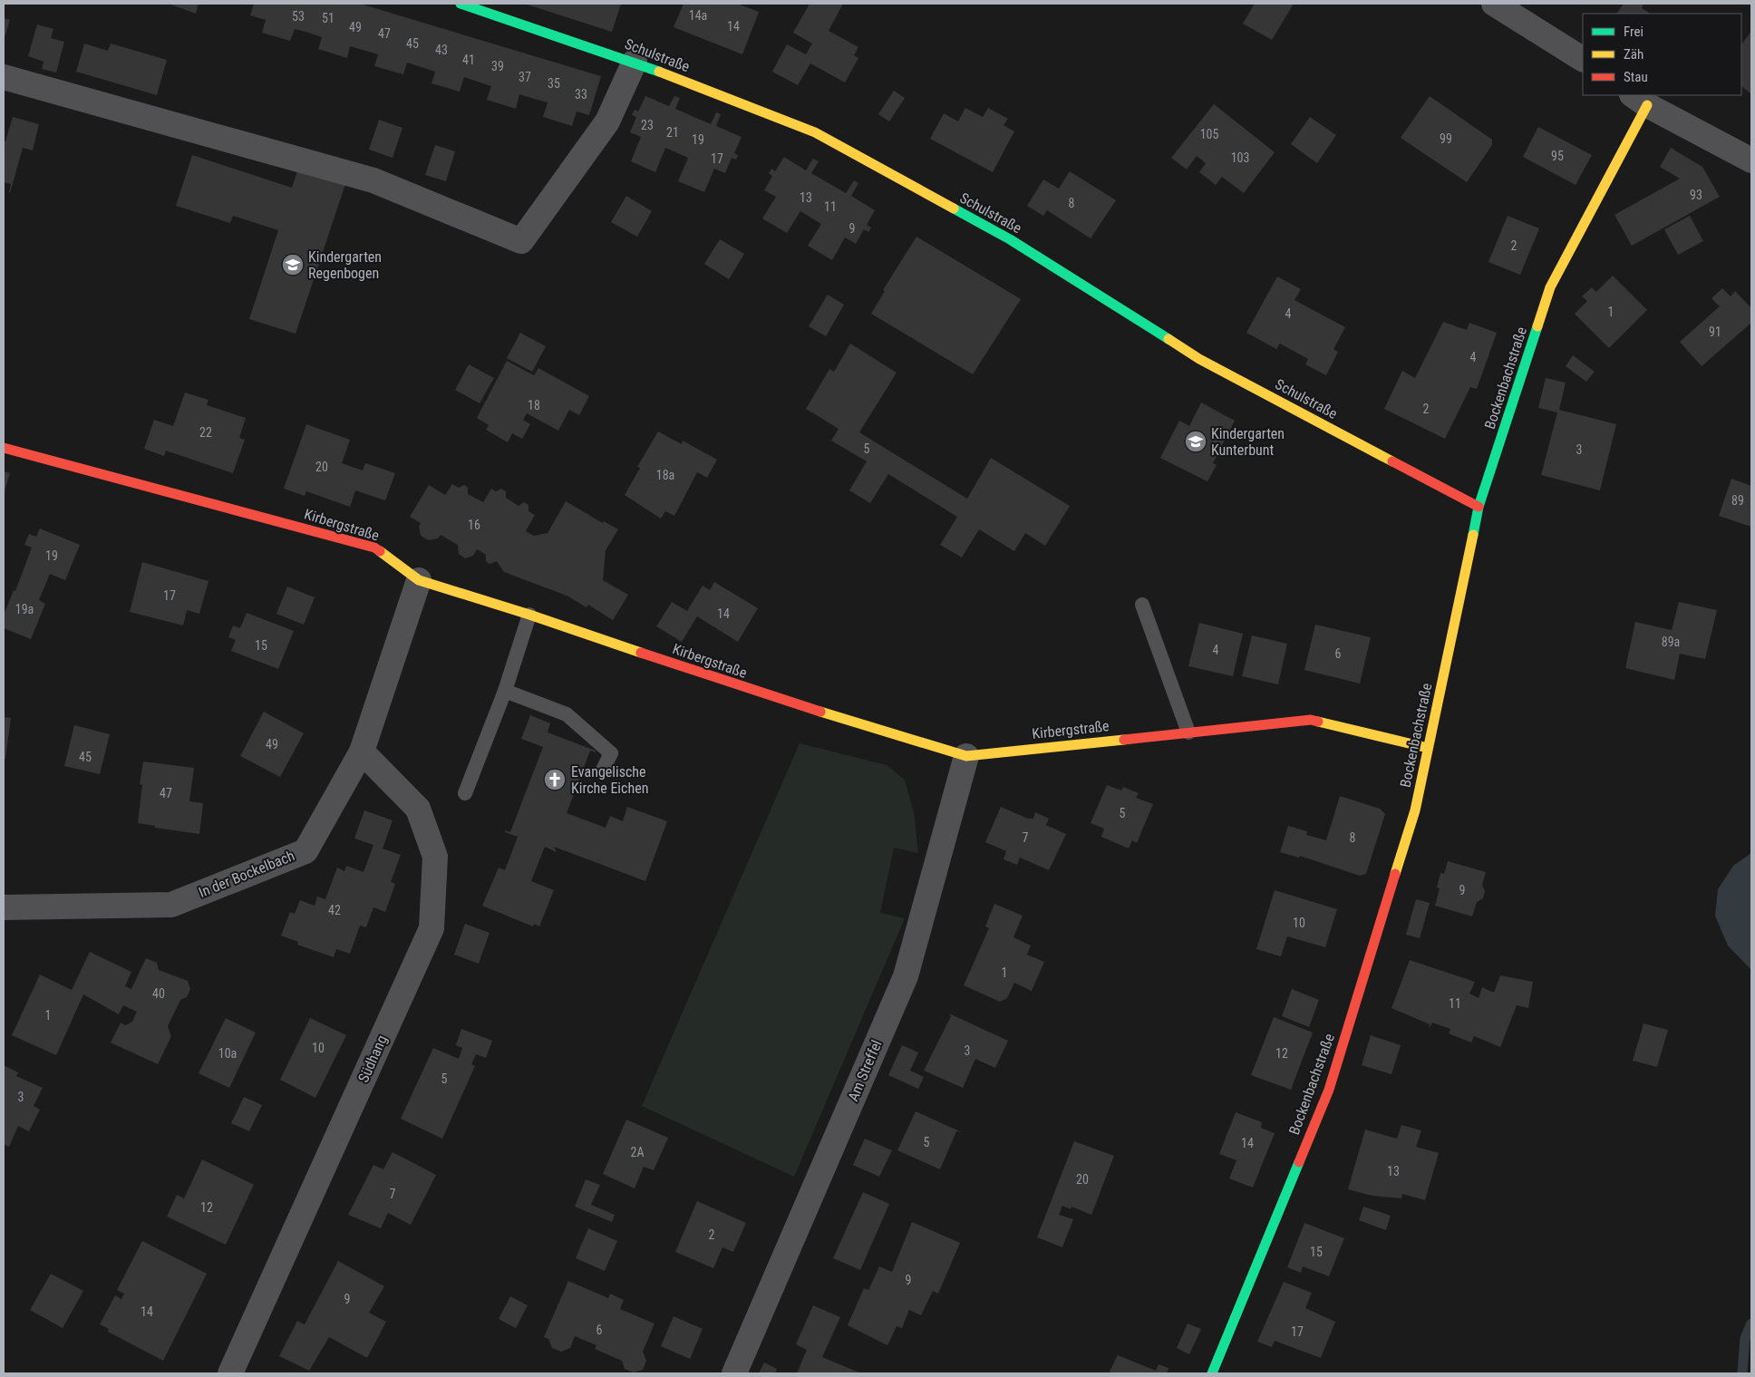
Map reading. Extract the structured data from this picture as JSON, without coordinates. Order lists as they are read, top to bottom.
{
  "streets": {
    "street": [
      "Schulstraße",
      "Bockenbachstraße",
      "Kirbergstraße",
      "In der Bockelbach",
      "Südhang",
      "Am Streffel"
    ]
  },
  "crossings": [
    ["Schulstraße", "Bockenbachstraße"],
    ["Bockenbachstraße", "Kirbergstraße"],
    ["Kirbergstraße", "In der Bockelbach"],
    ["Kirbergstraße", "Am Streffel"],
    ["In der Bockelbach", "Südhang"]
  ],
  "places": {
    "school or university": ["Kindergarten Regenbogen", "Kindergarten Kunterbunt"],
    "church": ["Evangelische Kirche Eichen"]
  },
  "house_numbers": [
    "14a",
    "53",
    "51",
    "14",
    "49",
    "47",
    "45",
    "43",
    "41",
    "39",
    "37",
    "35",
    "33",
    "23",
    "21",
    "105",
    "99",
    "19",
    "95",
    "103",
    "17",
    "93",
    "13",
    "8",
    "11",
    "9",
    "2",
    "1",
    "4",
    "91",
    "4",
    "18",
    "2",
    "22",
    "5",
    "3",
    "20",
    "18a",
    "89",
    "16",
    "19",
    "17",
    "19a",
    "14",
    "89a",
    "15",
    "4",
    "6",
    "49",
    "45",
    "47",
    "5",
    "7",
    "8",
    "9",
    "42",
    "10",
    "1",
    "40",
    "11",
    "1",
    "10",
    "3",
    "10a",
    "12",
    "5",
    "3",
    "5",
    "14",
    "2A",
    "13",
    "20",
    "7",
    "12",
    "2",
    "15",
    "9",
    "9",
    "14",
    "6",
    "17"
  ],
  "legend": ["Frei", "Zäh", "Stau"]
}
